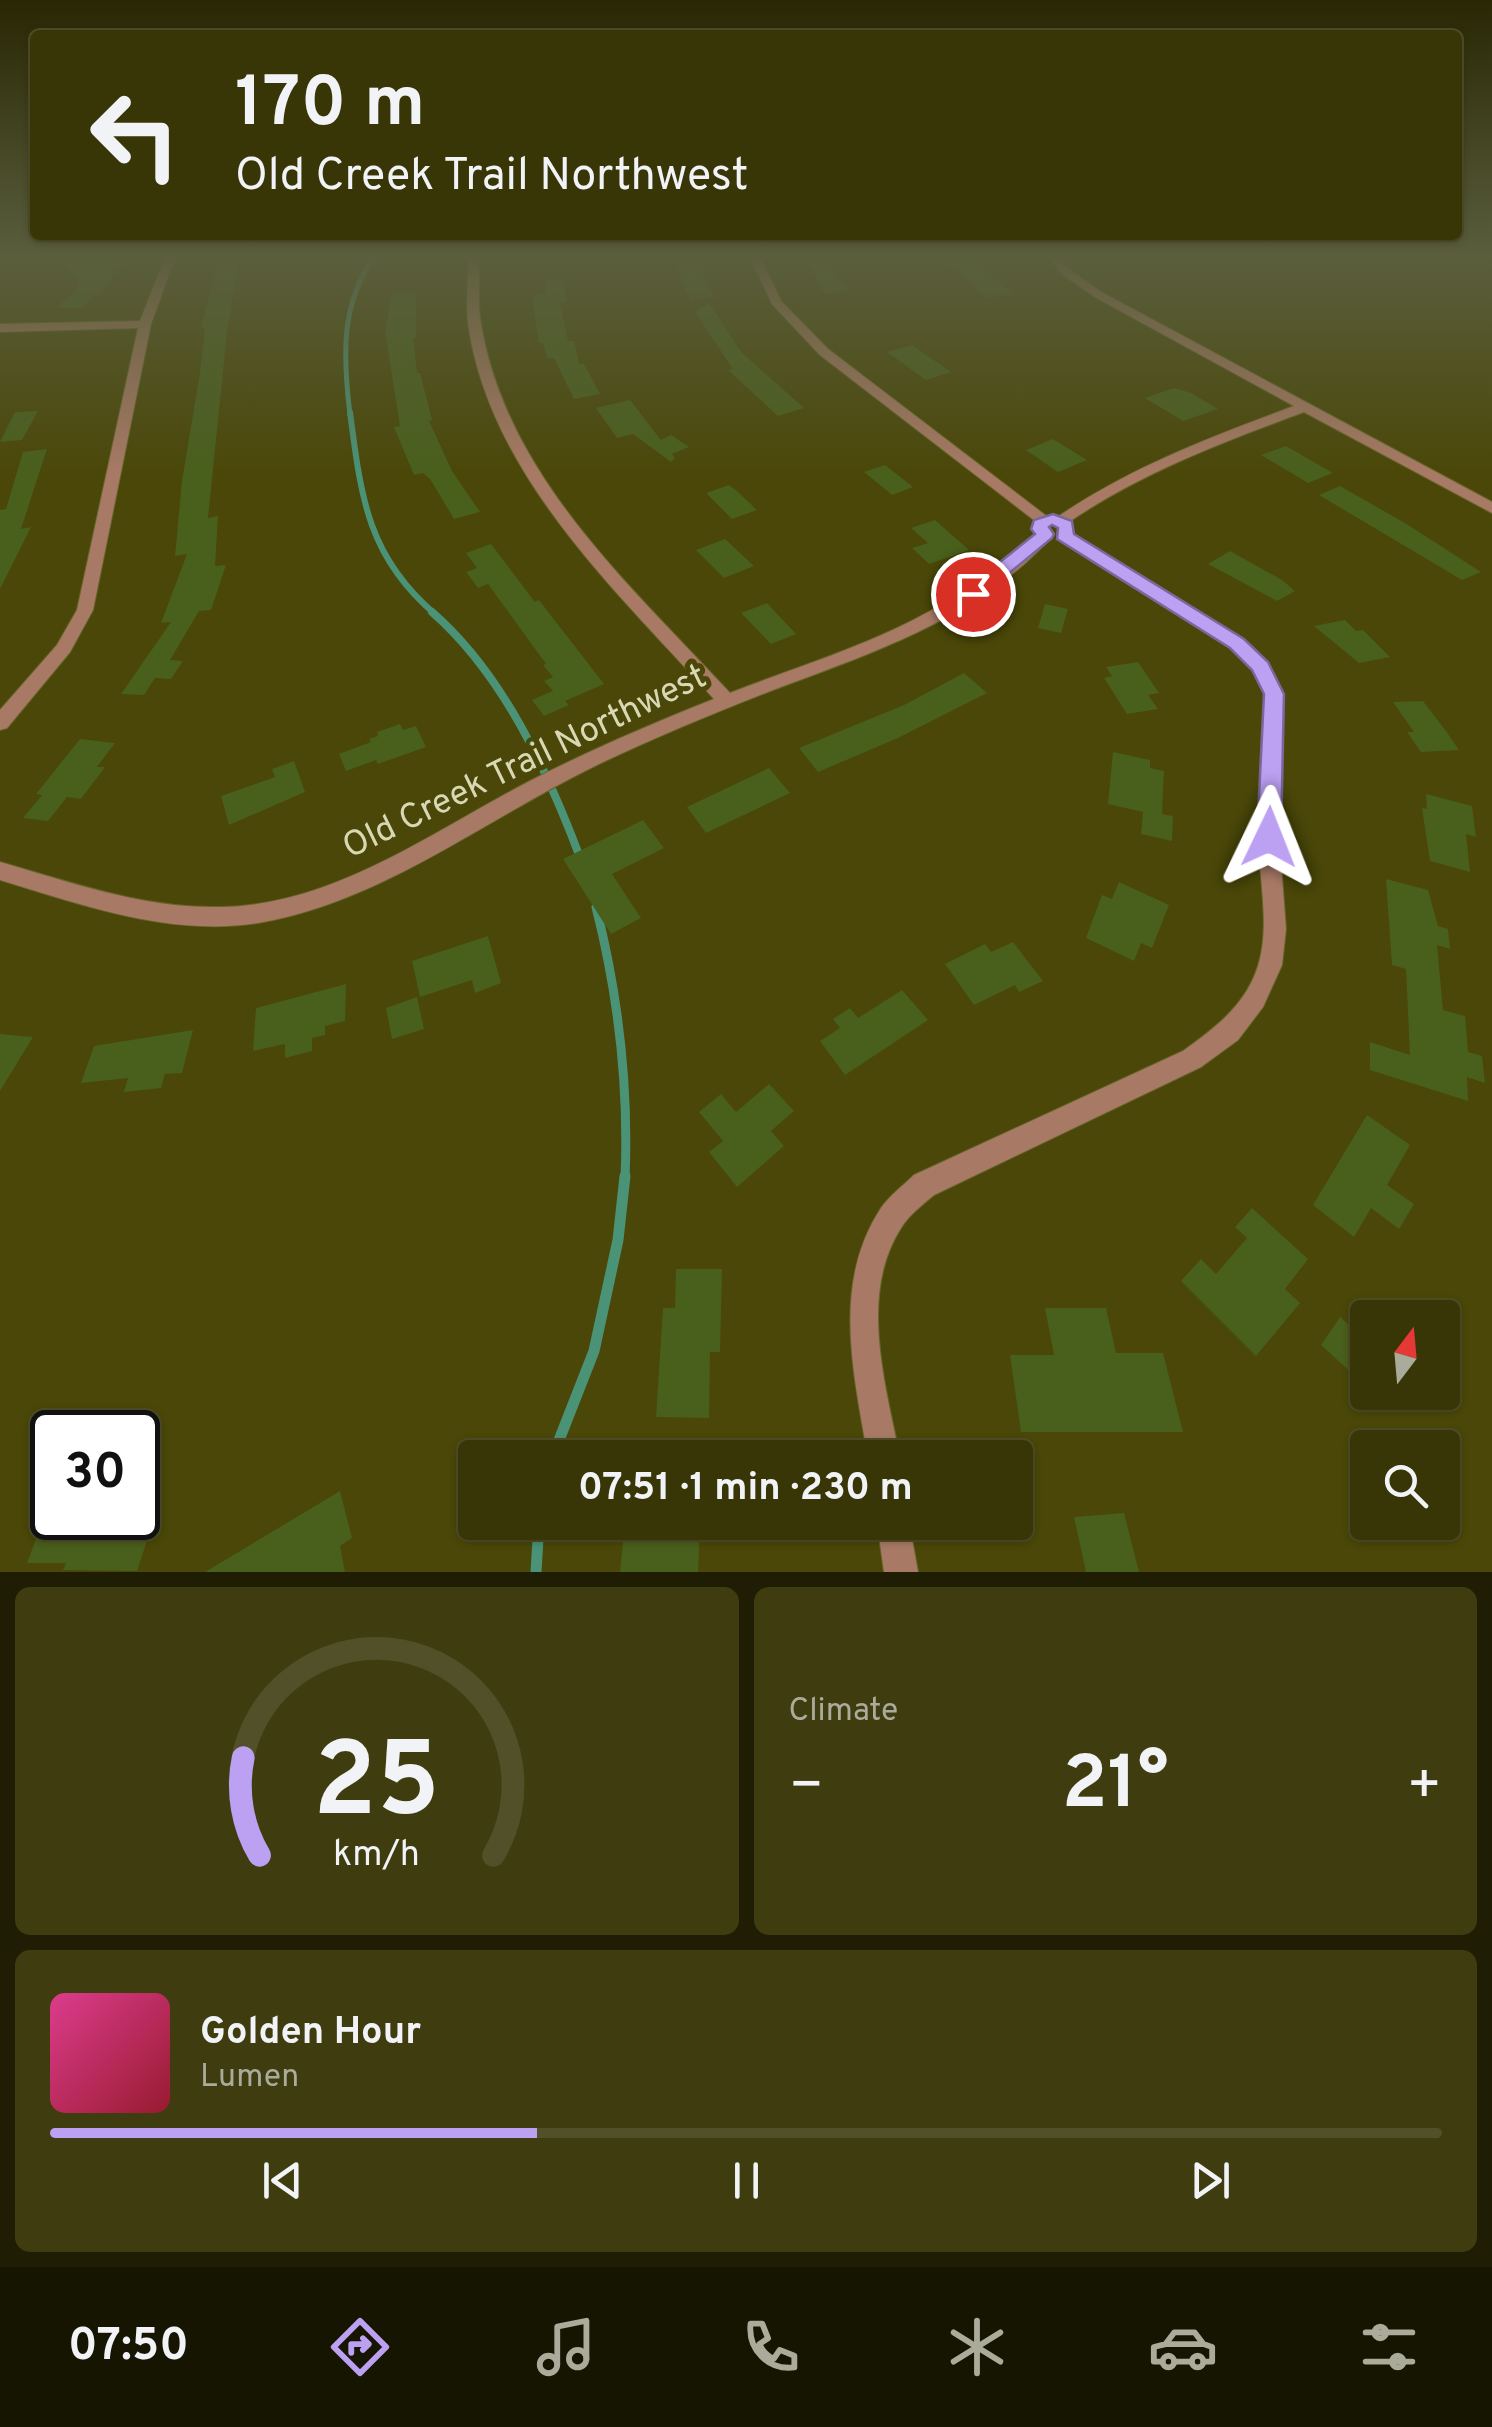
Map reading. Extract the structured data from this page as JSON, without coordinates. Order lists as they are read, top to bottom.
{
  "streets": {
    "street": ["Old Creek Trail Northwest"]
  },
  "north": "top",
  "page": {
    "turn": ["170 m", "Old Creek Trail Northwest"],
    "limit": "30",
    "trip": "07:51 · 1 min · 230 m",
    "tile": "Climate",
    "heat": ["−", "21°", "+"],
    "song": ["Golden Hour", "Lumen"],
    "tabs": "07:50",
    "gauge": ["25", "km/h"]
  }
}
